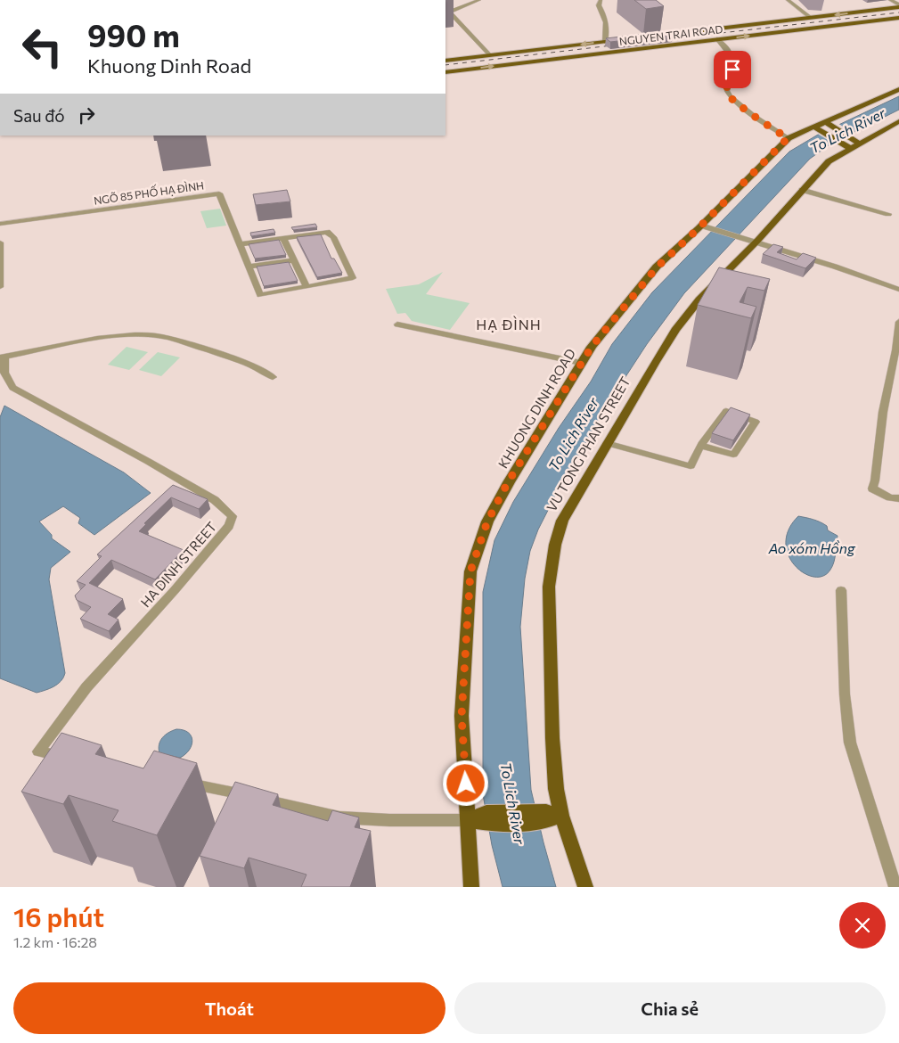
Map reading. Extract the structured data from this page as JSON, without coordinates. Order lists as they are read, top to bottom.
{
  "streets": {
    "main road": ["NGUYEN TRAI ROAD", "KHUONG DINH ROAD", "VU TONG PHAN STREET"],
    "street": ["NGÕ 85 PHỐ HẠ ĐÌNH", "HA DINH STREET"]
  },
  "districts": ["HẠ ĐÌNH"],
  "water": ["To Lich River", "Ao xóm Hồng"],
  "page": {
    "turn": ["990 m", "Khuong Dinh Road"],
    "then": "Sau đó",
    "heading": ["16 phút", "1.2 km · 16:28"],
    "buttons": ["Thoát", "Chia sẻ"]
  }
}
